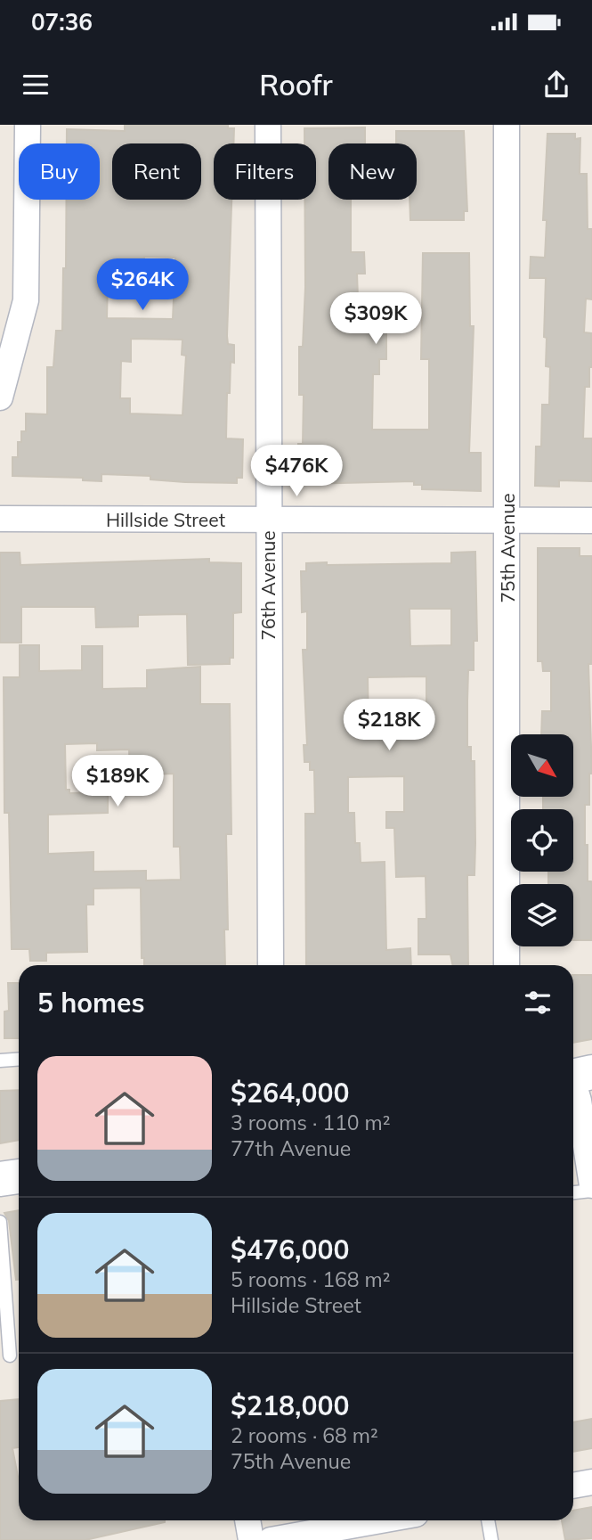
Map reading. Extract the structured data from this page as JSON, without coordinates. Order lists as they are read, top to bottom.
{
  "streets": {
    "street": ["Hillside Street", "75th Avenue", "76th Avenue"]
  },
  "crossings": [
    ["Hillside Street", "75th Avenue"],
    ["Hillside Street", "76th Avenue"]
  ],
  "north": "bottom right",
  "page": {
    "status": "07:36",
    "header": "Roofr",
    "chip": [
      "Buy",
      "Rent",
      "Filters",
      "New"
    ],
    "price": [
      "$264K",
      "$309K",
      "$476K",
      "$218K",
      "$189K"
    ],
    "heading": "5 homes",
    "list": [
      {
        "name": "$264,000",
        "note": "3 rooms · 110 m² · 77th Avenue"
      },
      {
        "name": "$476,000",
        "note": "5 rooms · 168 m² · Hillside Street"
      },
      {
        "name": "$218,000",
        "note": "2 rooms · 68 m² · 75th Avenue"
      }
    ]
  }
}
